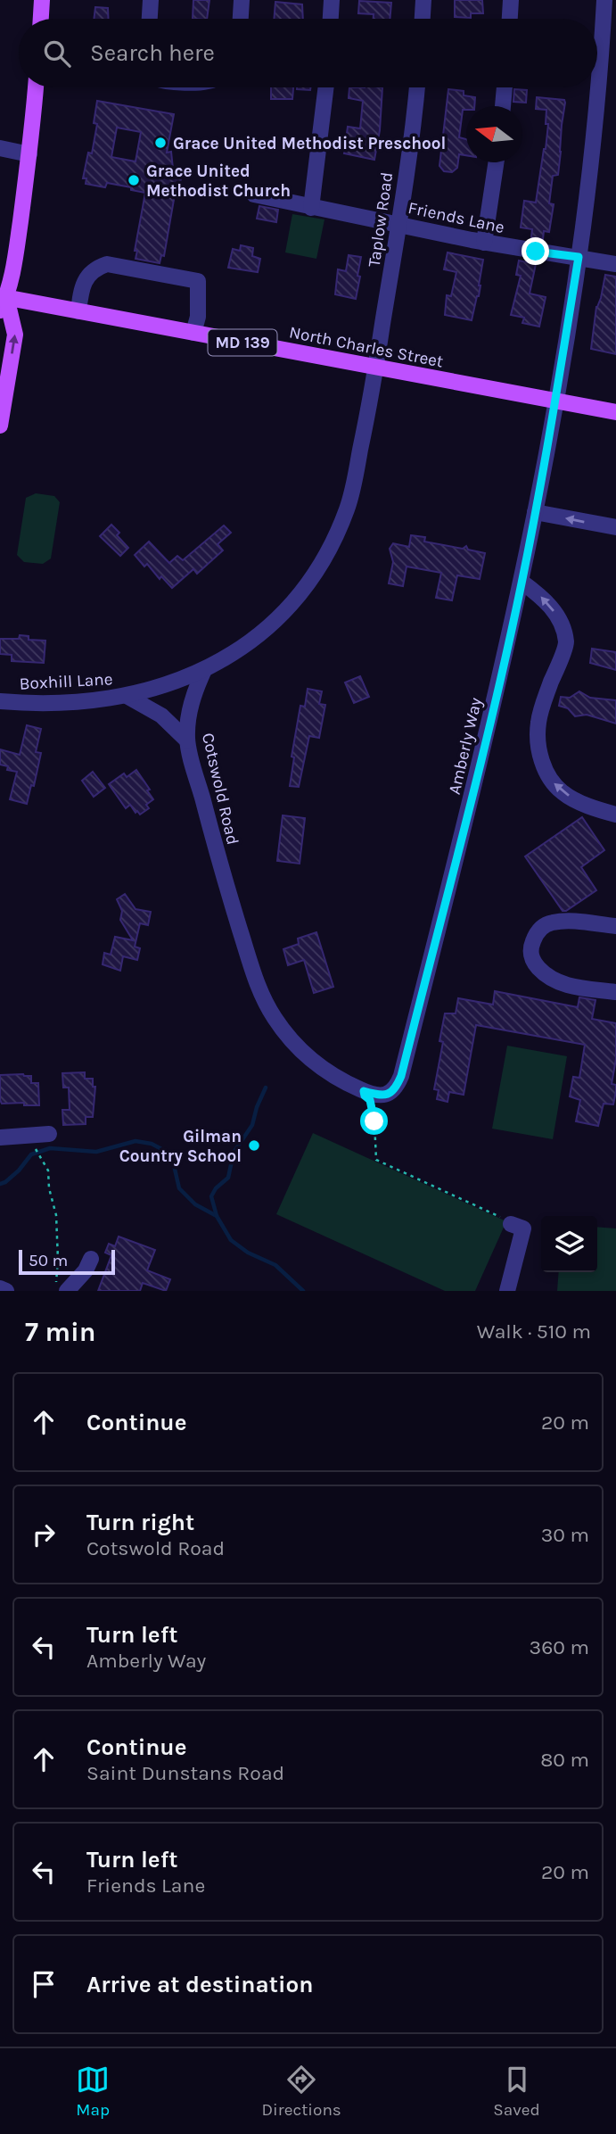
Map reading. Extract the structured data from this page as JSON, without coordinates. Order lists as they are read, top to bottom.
{
  "streets": {
    "main road": ["MD 139", "North Charles Street"],
    "street": [
      "Friends Lane",
      "Taplow Road",
      "Boxhill Lane",
      "Amberly Way",
      "Cotswold Road"
    ]
  },
  "crossings": [
    ["Friends Lane", "Taplow Road"],
    ["Friends Lane", "Amberly Way"],
    ["Taplow Road", "North Charles Street"],
    ["North Charles Street", "Amberly Way"],
    ["Boxhill Lane", "Cotswold Road"],
    ["Amberly Way", "Cotswold Road"]
  ],
  "places": ["Grace United Methodist Preschool", "Grace United Methodist Church", "Gilman Country School"],
  "scale_bar": "50 m",
  "north": "left",
  "page": {
    "search": "Search here",
    "scale": "50 m",
    "heading": ["7 min", "Walk · 510 m"],
    "list": [
      ["Continue", "20 m"],
      ["Turn right", "Cotswold Road", "30 m"],
      ["Turn left", "Amberly Way", "360 m"],
      ["Continue", "Saint Dunstans Road", "80 m"],
      ["Turn left", "Friends Lane", "20 m"],
      "Arrive at destination"
    ],
    "nav": ["Map", "Directions", "Saved"]
  }
}
